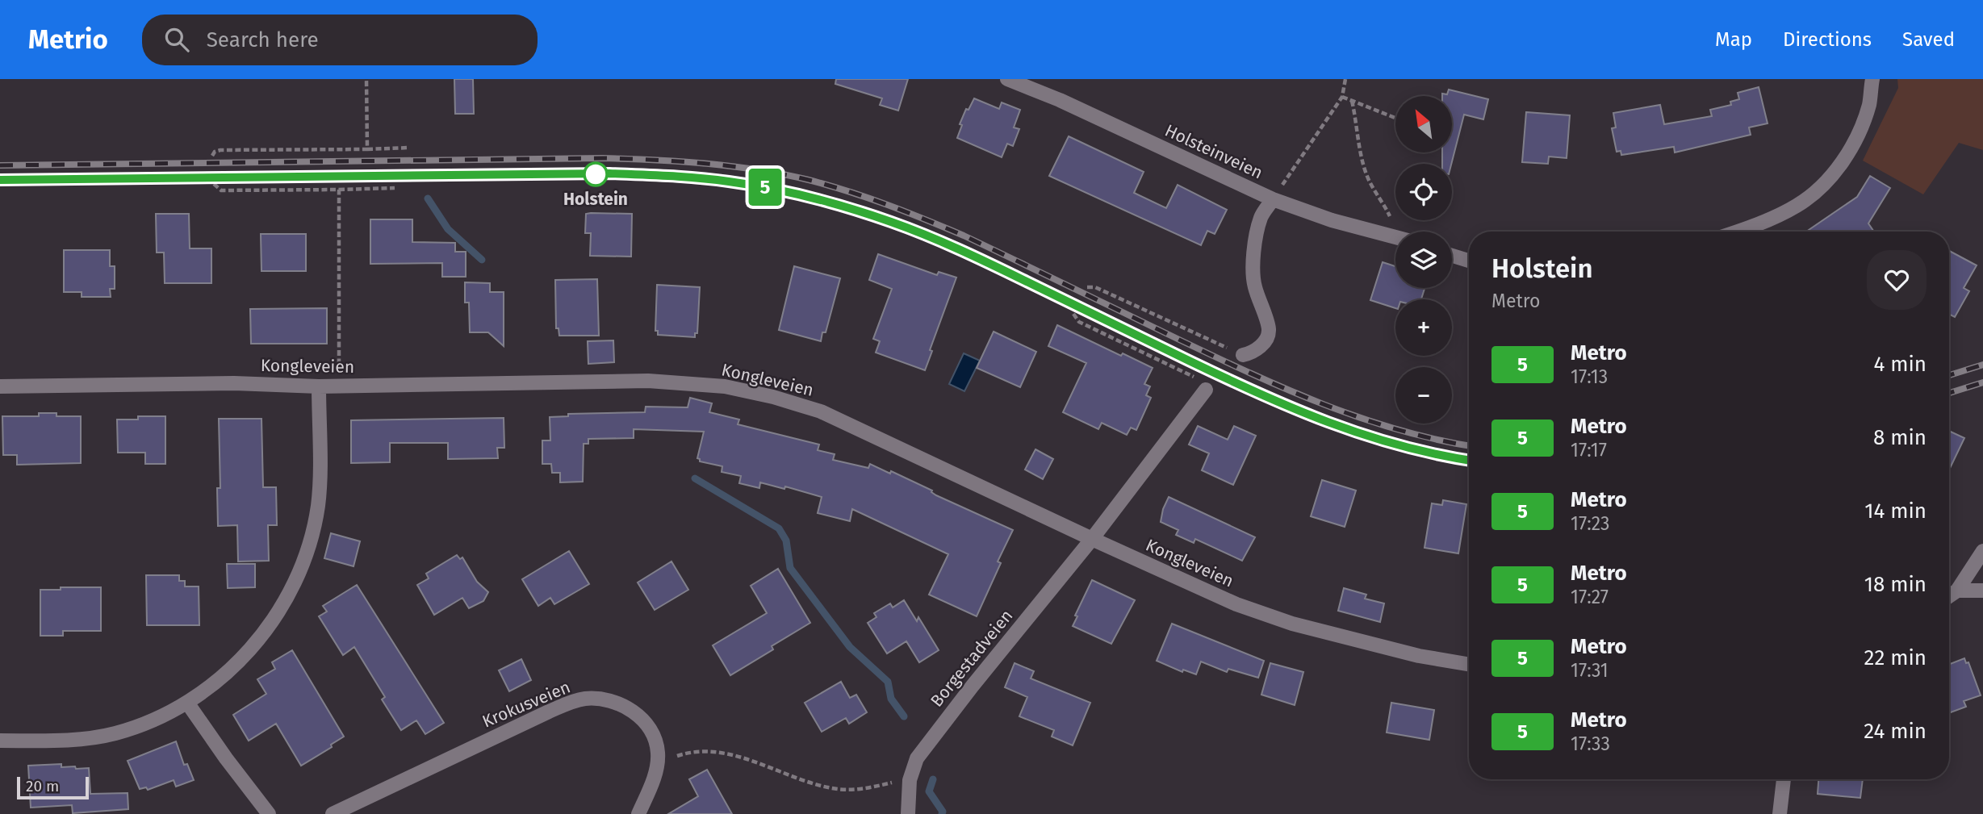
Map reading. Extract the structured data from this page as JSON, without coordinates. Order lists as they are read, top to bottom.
{
  "streets": {
    "street": [
      "Holsteinveien",
      "Kongleveien",
      "Borgestadveien",
      "Krokusveien"
    ]
  },
  "crossings": [
    ["Kongleveien", "Borgestadveien"]
  ],
  "places": ["Holstein"],
  "lines": ["metro line 5"],
  "scale_bar": "20 m",
  "north": "top left",
  "page": {
    "header": "Metrio",
    "search": "Search here",
    "nav": ["Map", "Directions", "Saved"],
    "on_map": "5",
    "map_buttons": ["+", "−"],
    "heading": ["Holstein", "Metro"],
    "list": [
      {
        "mark": "5",
        "name": "Metro",
        "note": "17:13",
        "value": "4 min"
      },
      {
        "mark": "5",
        "name": "Metro",
        "note": "17:17",
        "value": "8 min"
      },
      {
        "mark": "5",
        "name": "Metro",
        "note": "17:23",
        "value": "14 min"
      },
      {
        "mark": "5",
        "name": "Metro",
        "note": "17:27",
        "value": "18 min"
      },
      {
        "mark": "5",
        "name": "Metro",
        "note": "17:31",
        "value": "22 min"
      },
      {
        "mark": "5",
        "name": "Metro",
        "note": "17:33",
        "value": "24 min"
      }
    ],
    "scale": "20 m"
  }
}
